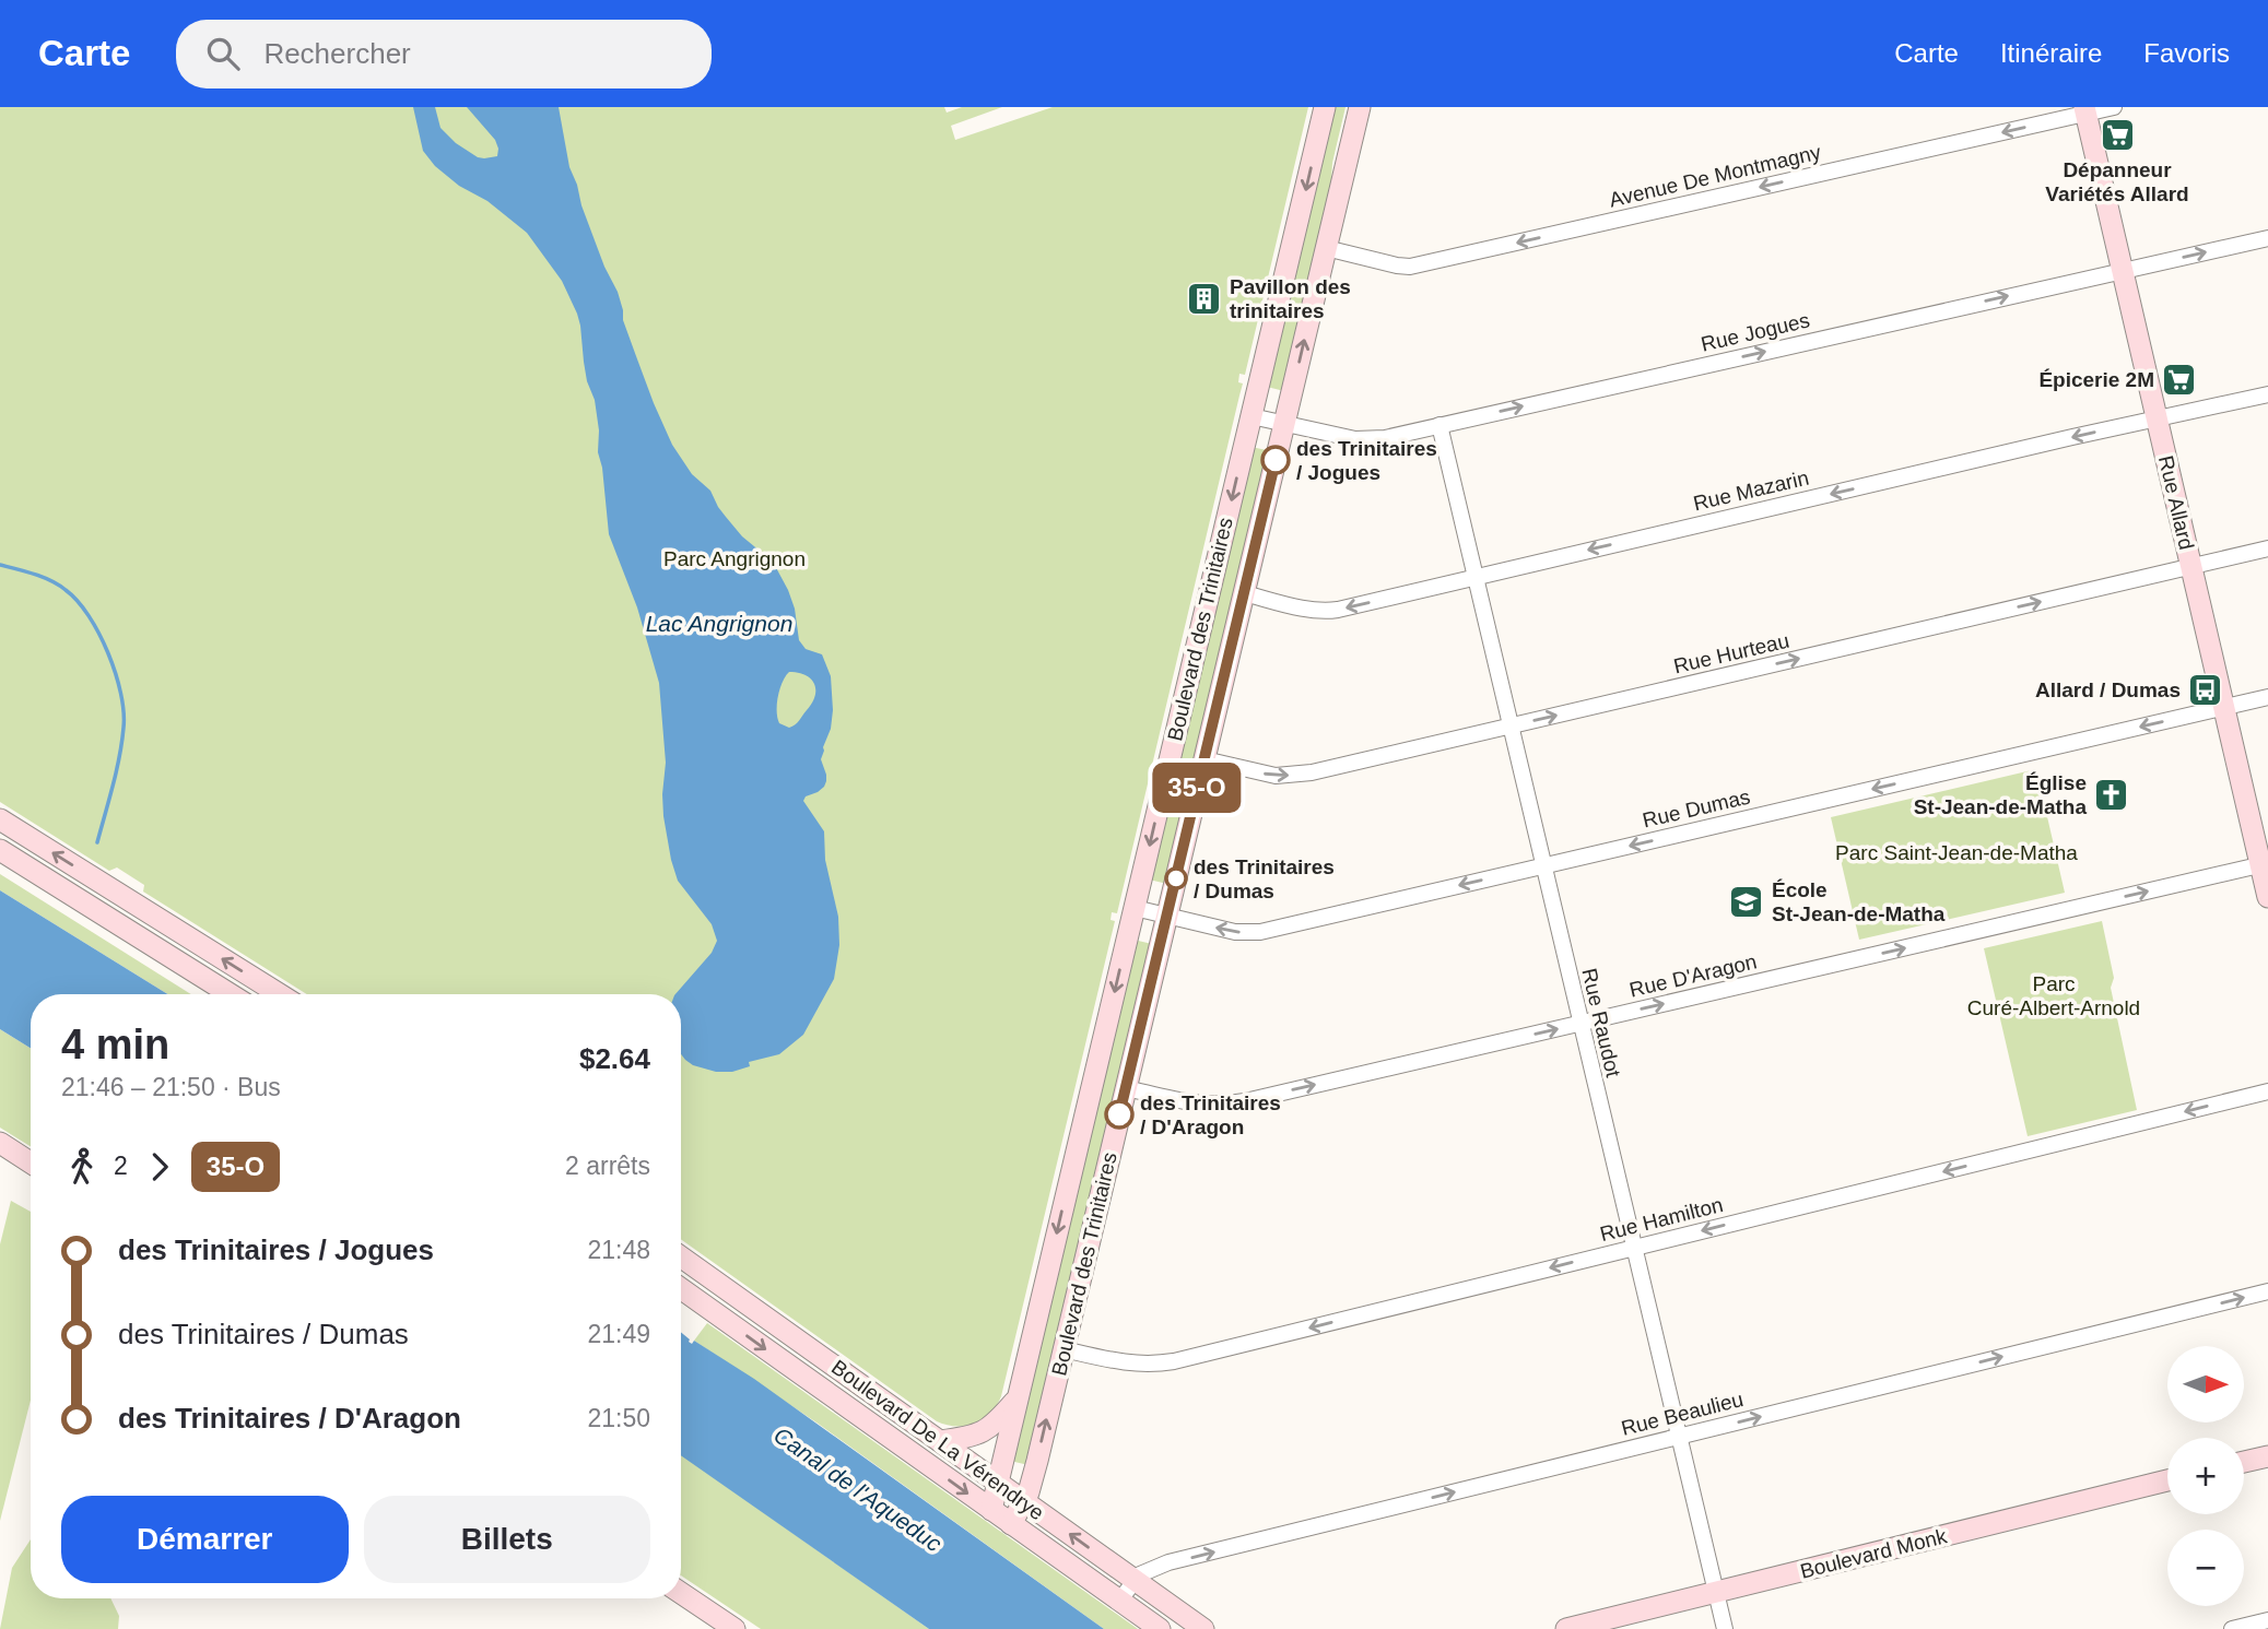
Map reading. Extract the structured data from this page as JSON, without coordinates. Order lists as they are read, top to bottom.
{
  "streets": {
    "main road": [
      "Rue Allard",
      "Boulevard des Trinitaires",
      "Boulevard De La Vérendrye",
      "Boulevard Monk"
    ],
    "street": [
      "Avenue De Montmagny",
      "Rue Jogues",
      "Rue Mazarin",
      "Rue Hurteau",
      "Rue Dumas",
      "Rue D'Aragon",
      "Rue Raudot",
      "Rue Hamilton",
      "Rue Beaulieu"
    ]
  },
  "crossings": [
    ["Avenue De Montmagny", "Rue Allard"],
    ["Avenue De Montmagny", "Boulevard des Trinitaires"],
    ["Rue Jogues", "Rue Allard"],
    ["Rue Jogues", "Boulevard des Trinitaires"],
    ["Rue Jogues", "Rue Raudot"],
    ["Rue Mazarin", "Rue Allard"],
    ["Rue Mazarin", "Boulevard des Trinitaires"],
    ["Rue Mazarin", "Rue Raudot"],
    ["Rue Allard", "Rue Hurteau"],
    ["Rue Allard", "Rue Dumas"],
    ["Rue Allard", "Rue D'Aragon"],
    ["Boulevard des Trinitaires", "Rue Hurteau"],
    ["Boulevard des Trinitaires", "Rue Dumas"],
    ["Boulevard des Trinitaires", "Rue D'Aragon"],
    ["Boulevard des Trinitaires", "Rue Hamilton"],
    ["Boulevard des Trinitaires", "Boulevard De La Vérendrye"],
    ["Rue Hurteau", "Rue Raudot"],
    ["Rue Dumas", "Rue Raudot"],
    ["Rue D'Aragon", "Rue Raudot"],
    ["Rue Raudot", "Rue Hamilton"],
    ["Rue Raudot", "Rue Beaulieu"],
    ["Rue Raudot", "Boulevard Monk"],
    ["Rue Beaulieu", "Boulevard De La Vérendrye"]
  ],
  "one_way": [
    "Avenue De Montmagny",
    "Rue Jogues",
    "Rue Mazarin",
    "Rue Hurteau",
    "Rue Dumas",
    "Rue D'Aragon",
    "Rue Hamilton",
    "Rue Beaulieu"
  ],
  "water": ["Lac Angrignon", "Canal de l'Aqueduc"],
  "parks": ["Parc Angrignon", "Parc Saint-Jean-de-Matha", "Parc Curé-Albert-Arnold"],
  "places": {
    "supermarket": ["Dépanneur Variétés Allard", "Épicerie 2M"],
    "building": ["Pavillon des trinitaires"],
    "other": ["des Trinitaires / Jogues", "des Trinitaires / Dumas", "des Trinitaires / D'Aragon"],
    "bus stop": ["Allard / Dumas"],
    "church": ["Église St-Jean-de-Matha"],
    "school or university": ["École St-Jean-de-Matha"]
  },
  "lines": ["bus line 35-O"],
  "north": "right",
  "page": {
    "header": "Carte",
    "search": "Rechercher",
    "nav": ["Carte", "Itinéraire", "Favoris"],
    "on_map": "35-O",
    "heading": ["4 min", "21:46 – 21:50 · Bus", "$2.64"],
    "legs": ["2", "35-O", "2 arrêts"],
    "list": [
      {
        "name": "des Trinitaires / Jogues",
        "value": "21:48"
      },
      {
        "name": "des Trinitaires / Dumas",
        "value": "21:49"
      },
      {
        "name": "des Trinitaires / D'Aragon",
        "value": "21:50"
      }
    ],
    "map_buttons": ["+", "−"],
    "buttons": ["Démarrer", "Billets"]
  }
}
